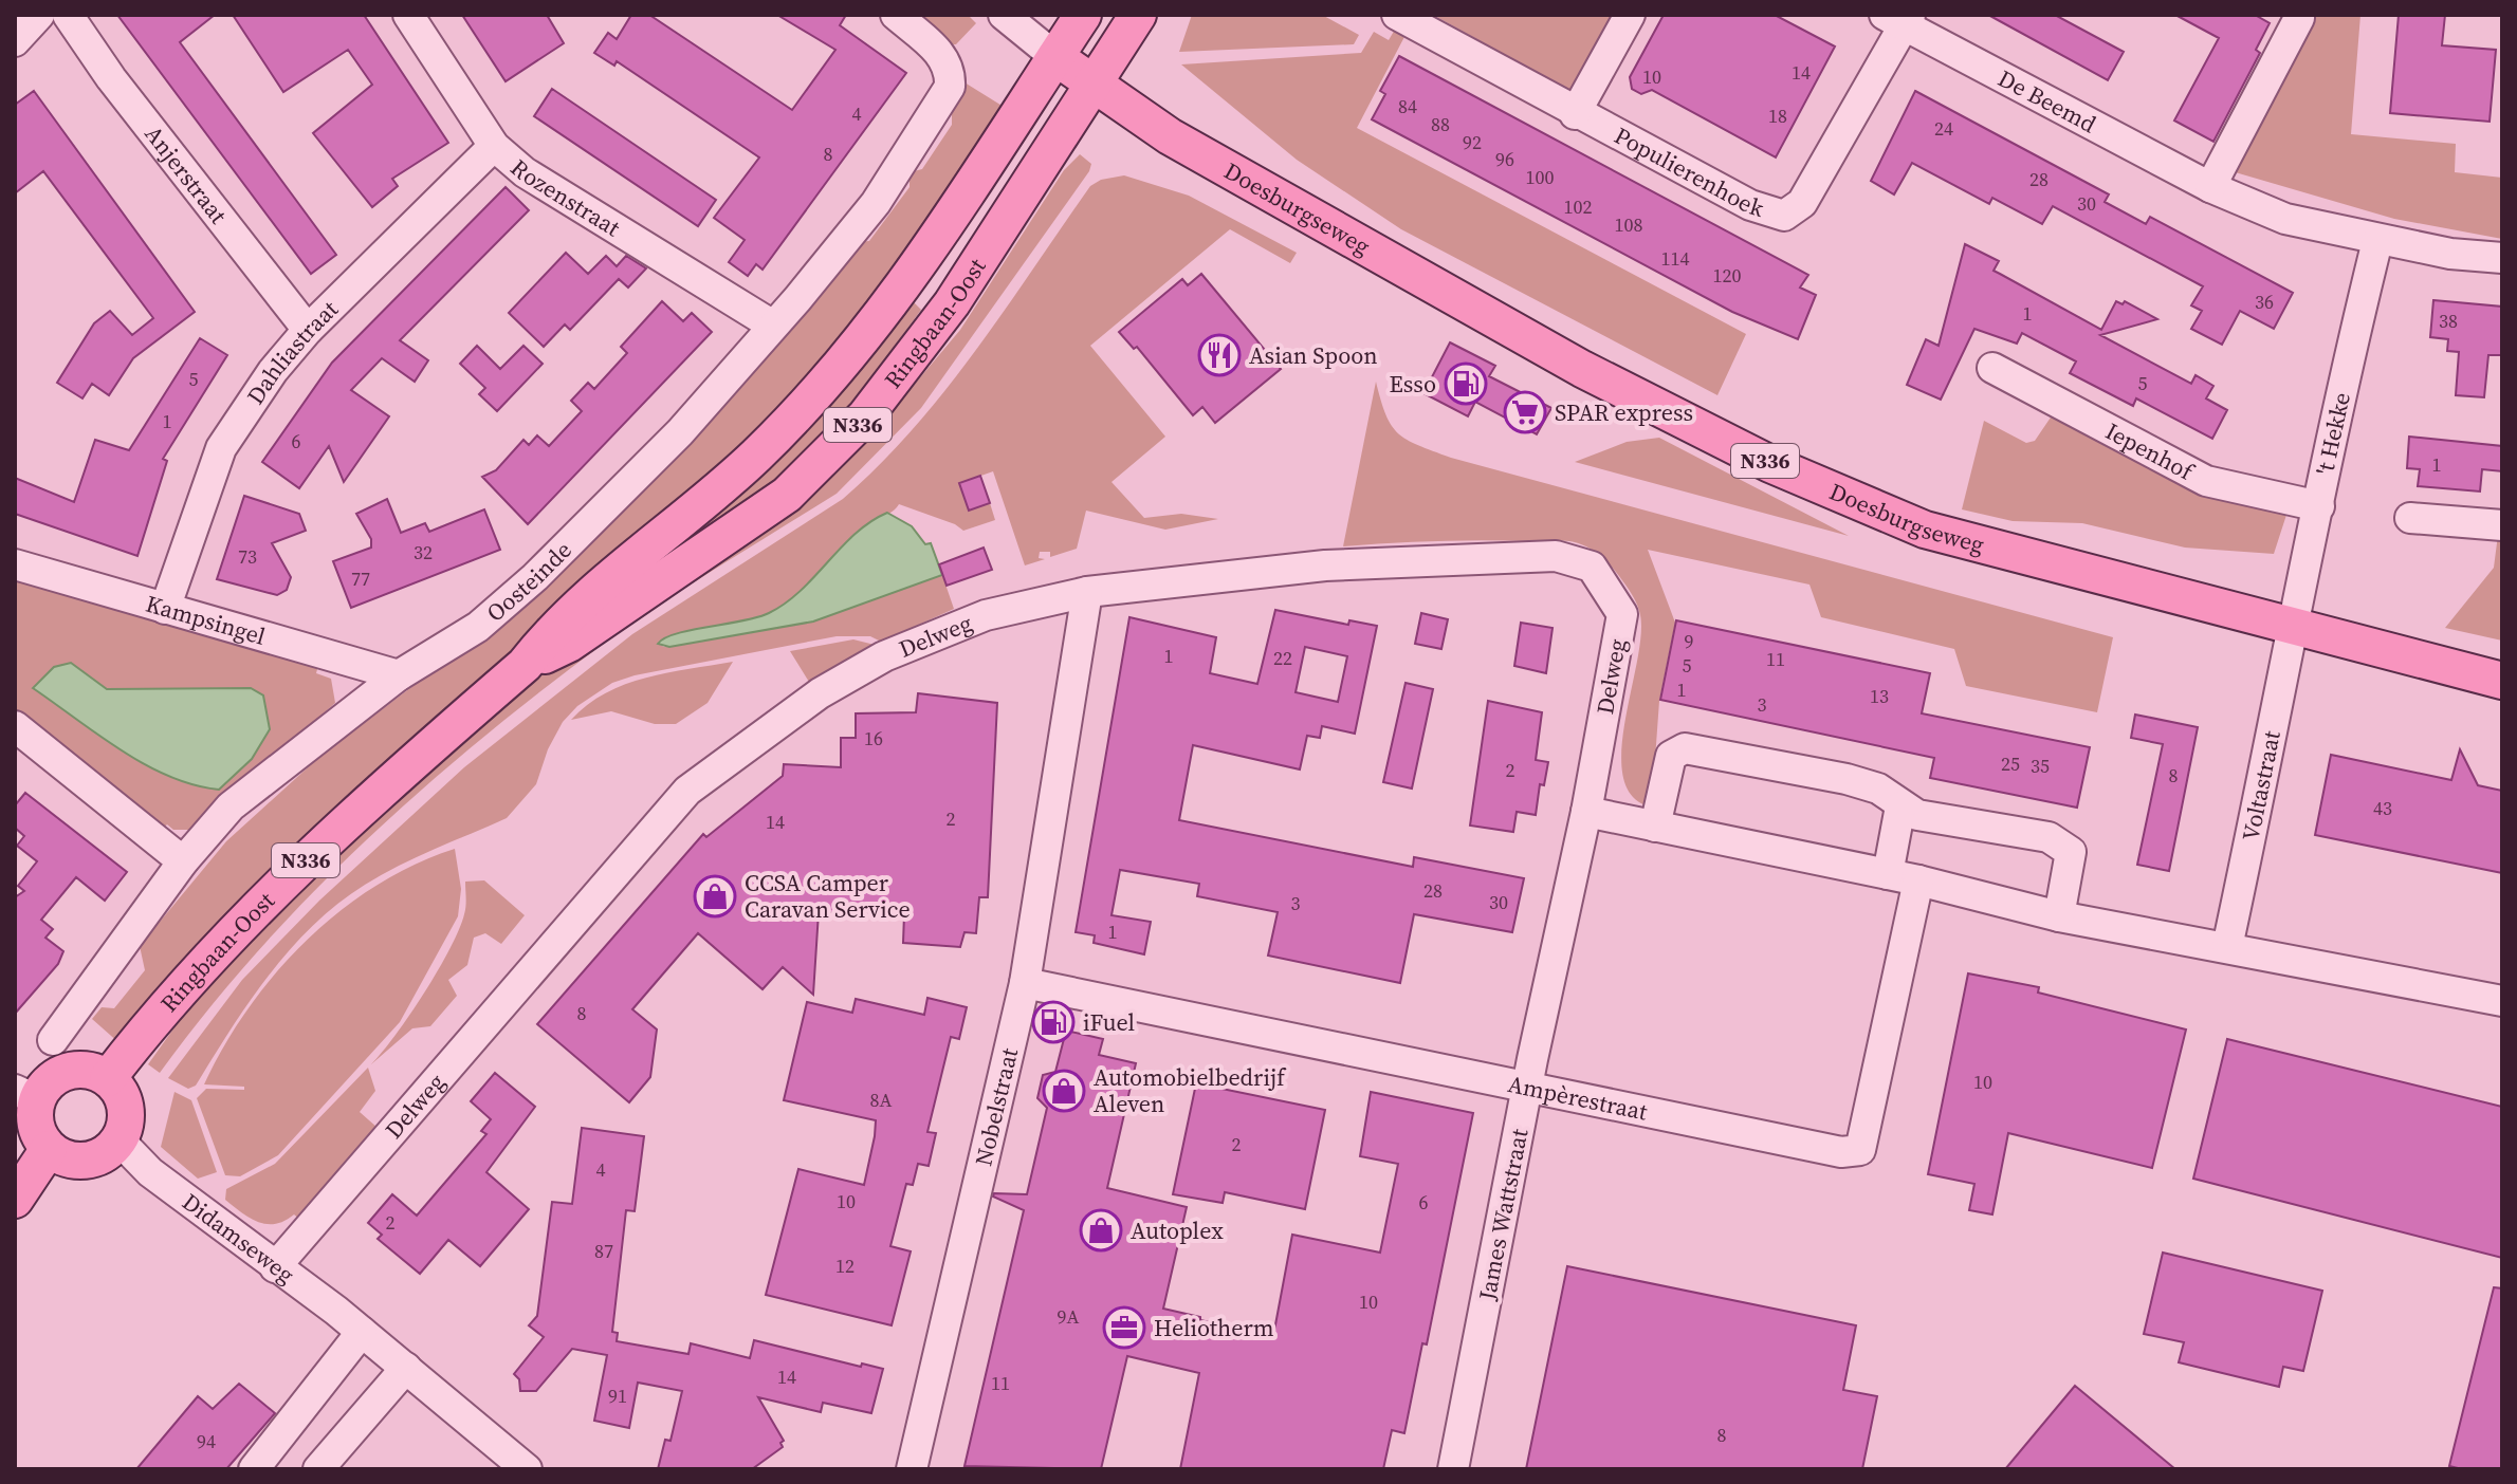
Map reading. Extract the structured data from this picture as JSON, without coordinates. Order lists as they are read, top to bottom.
{
  "streets": {
    "main road": ["Doesburgseweg", "Ringbaan-Oost", "N336"],
    "street": [
      "De Beemd",
      "Populierenhoek",
      "Anjerstraat",
      "Rozenstraat",
      "Dahliastraat",
      "'t Hekke",
      "Iepenhof",
      "Oosteinde",
      "Kampsingel",
      "Delweg",
      "Voltastraat",
      "Ampèrestraat",
      "Nobelstraat",
      "James Wattstraat",
      "Didamseweg"
    ]
  },
  "crossings": [
    ["De Beemd", "Populierenhoek"],
    ["De Beemd", "'t Hekke"],
    ["Anjerstraat", "Dahliastraat"],
    ["Rozenstraat", "Dahliastraat"],
    ["Rozenstraat", "Oosteinde"],
    ["Doesburgseweg", "Ringbaan-Oost"],
    ["Doesburgseweg", "N336"],
    ["Doesburgseweg", "'t Hekke"],
    ["Doesburgseweg", "Voltastraat"],
    ["Ringbaan-Oost", "N336"],
    ["Ringbaan-Oost", "Didamseweg"],
    ["Dahliastraat", "Kampsingel"],
    ["'t Hekke", "Iepenhof"],
    ["'t Hekke", "Voltastraat"],
    ["Oosteinde", "Kampsingel"],
    ["Delweg", "Nobelstraat"],
    ["Delweg", "James Wattstraat"],
    ["Delweg", "Didamseweg"],
    ["Ampèrestraat", "Nobelstraat"],
    ["Ampèrestraat", "James Wattstraat"]
  ],
  "places": {
    "restaurant": ["Asian Spoon"],
    "fuel station": ["Esso", "iFuel"],
    "supermarket": ["SPAR express"],
    "shop": ["CCSA Camper Caravan Service", "Automobielbedrijf Aleven", "Autoplex"],
    "office": ["Heliotherm"]
  },
  "house_numbers": [
    "14",
    "10",
    "84",
    "4",
    "18",
    "88",
    "24",
    "92",
    "8",
    "96",
    "100",
    "28",
    "30",
    "102",
    "108",
    "114",
    "120",
    "36",
    "1",
    "38",
    "5",
    "5",
    "1",
    "6",
    "1",
    "32",
    "73",
    "77",
    "9",
    "1",
    "22",
    "11",
    "5",
    "1",
    "13",
    "3",
    "16",
    "25",
    "35",
    "2",
    "8",
    "43",
    "2",
    "14",
    "28",
    "30",
    "3",
    "1",
    "8",
    "10",
    "8A",
    "2",
    "4",
    "10",
    "6",
    "2",
    "87",
    "12",
    "10",
    "9A",
    "14",
    "11",
    "91",
    "8",
    "94"
  ]
}
